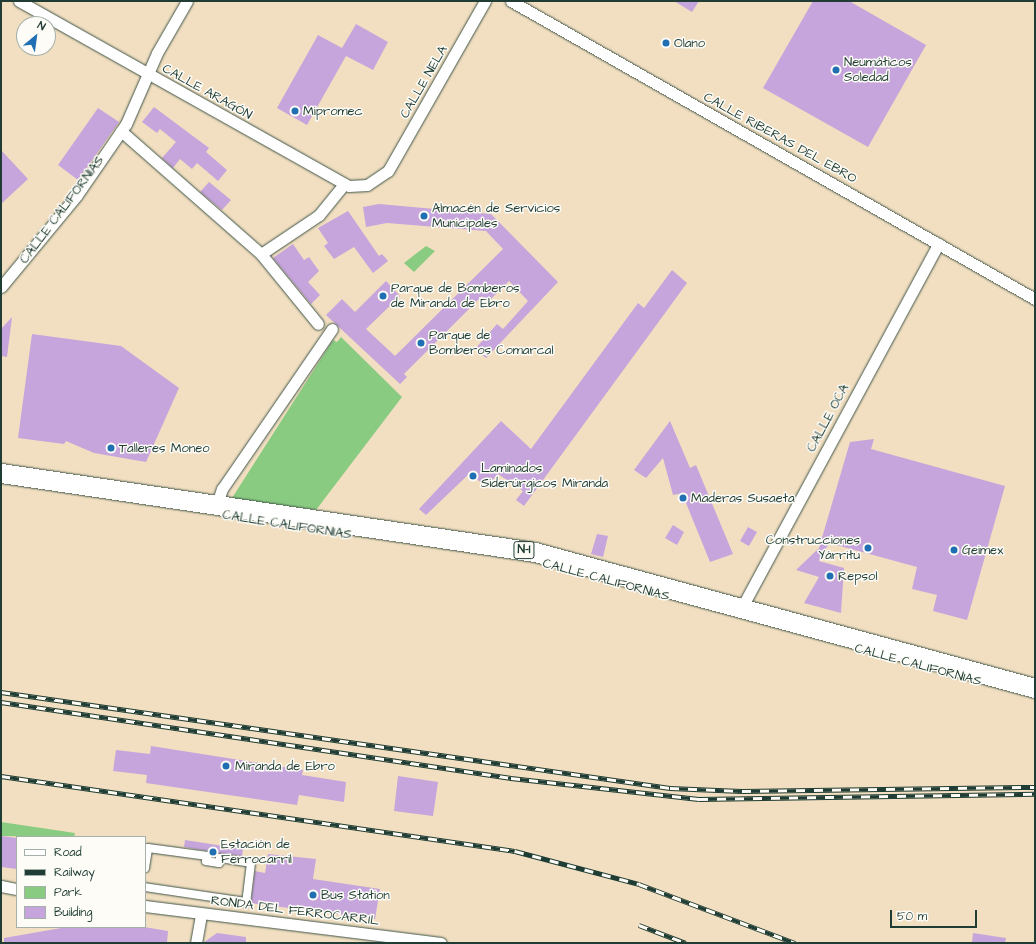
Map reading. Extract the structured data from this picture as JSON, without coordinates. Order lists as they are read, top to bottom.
{
  "streets": {
    "highway": ["CALLE CALIFORNIAS", "N-I"],
    "street": [
      "CALLE NELA",
      "CALLE ARAGÓN",
      "CALLE RIBERAS DEL EBRO",
      "CALLE OCA",
      "RONDA DEL FERROCARRIL"
    ]
  },
  "crossings": [
    ["CALLE NELA", "CALLE ARAGÓN"],
    ["CALLE ARAGÓN", "CALLE CALIFORNIAS"],
    ["CALLE RIBERAS DEL EBRO", "CALLE OCA"],
    ["CALLE CALIFORNIAS", "CALLE OCA"]
  ],
  "places": [
    "Olano",
    "Neumáticos Soledad",
    "Mipromec",
    "Almacén de Servicios Municipales",
    "Parque de Bomberos de Miranda de Ebro",
    "Parque de Bomberos Comarcal",
    "Talleres Moneo",
    "Laminados Siderúrgicos Miranda",
    "Maderas Susaeta",
    "Construcciones Yárritu",
    "Geimex",
    "Repsol",
    "Miranda de Ebro",
    "Estación de Ferrocarril",
    "Bus Station"
  ],
  "legend": [
    "Road",
    "Railway",
    "Park",
    "Building"
  ],
  "scale_bar": "50 m",
  "north": "top right"
}
